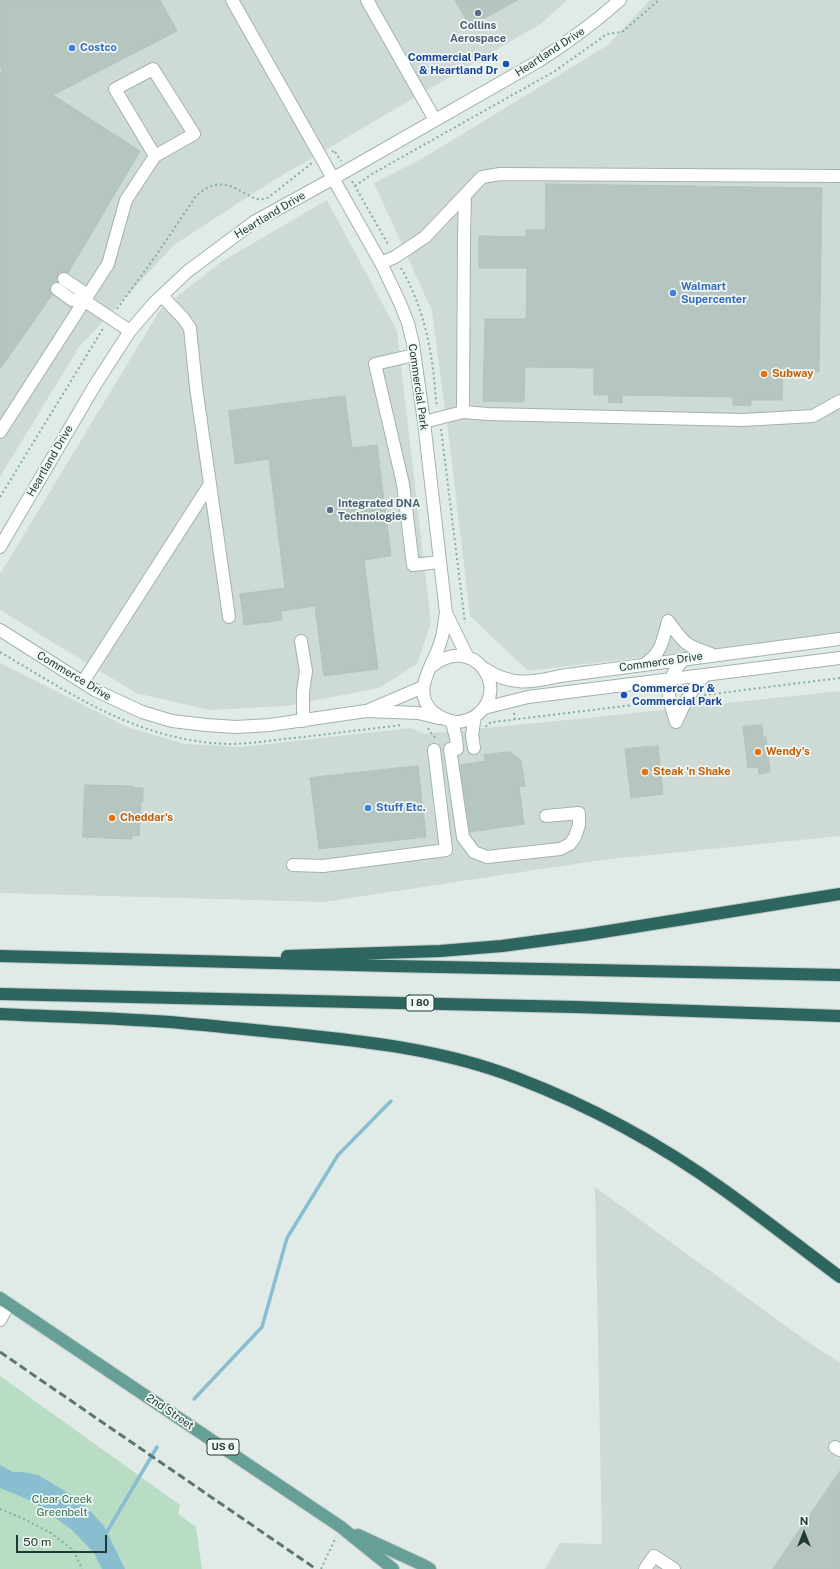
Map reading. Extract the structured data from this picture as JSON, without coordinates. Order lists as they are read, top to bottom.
{
  "streets": {
    "highway": ["I 80"],
    "main road": ["2nd Street", "US 6"],
    "street": ["Heartland Drive", "Commercial Park", "Commerce Drive"]
  },
  "crossings": [
    ["Heartland Drive", "Commercial Park"]
  ],
  "parks": ["Clear Creek Greenbelt"],
  "places": [
    "Collins Aerospace",
    "Costco",
    "Commercial Park & Heartland Dr",
    "Walmart Supercenter",
    "Subway",
    "Integrated DNA Technologies",
    "Commerce Dr & Commercial Park",
    "Wendy's",
    "Steak 'n Shake",
    "Stuff Etc.",
    "Cheddar's"
  ],
  "scale_bar": "50 m",
  "north": "top"
}
